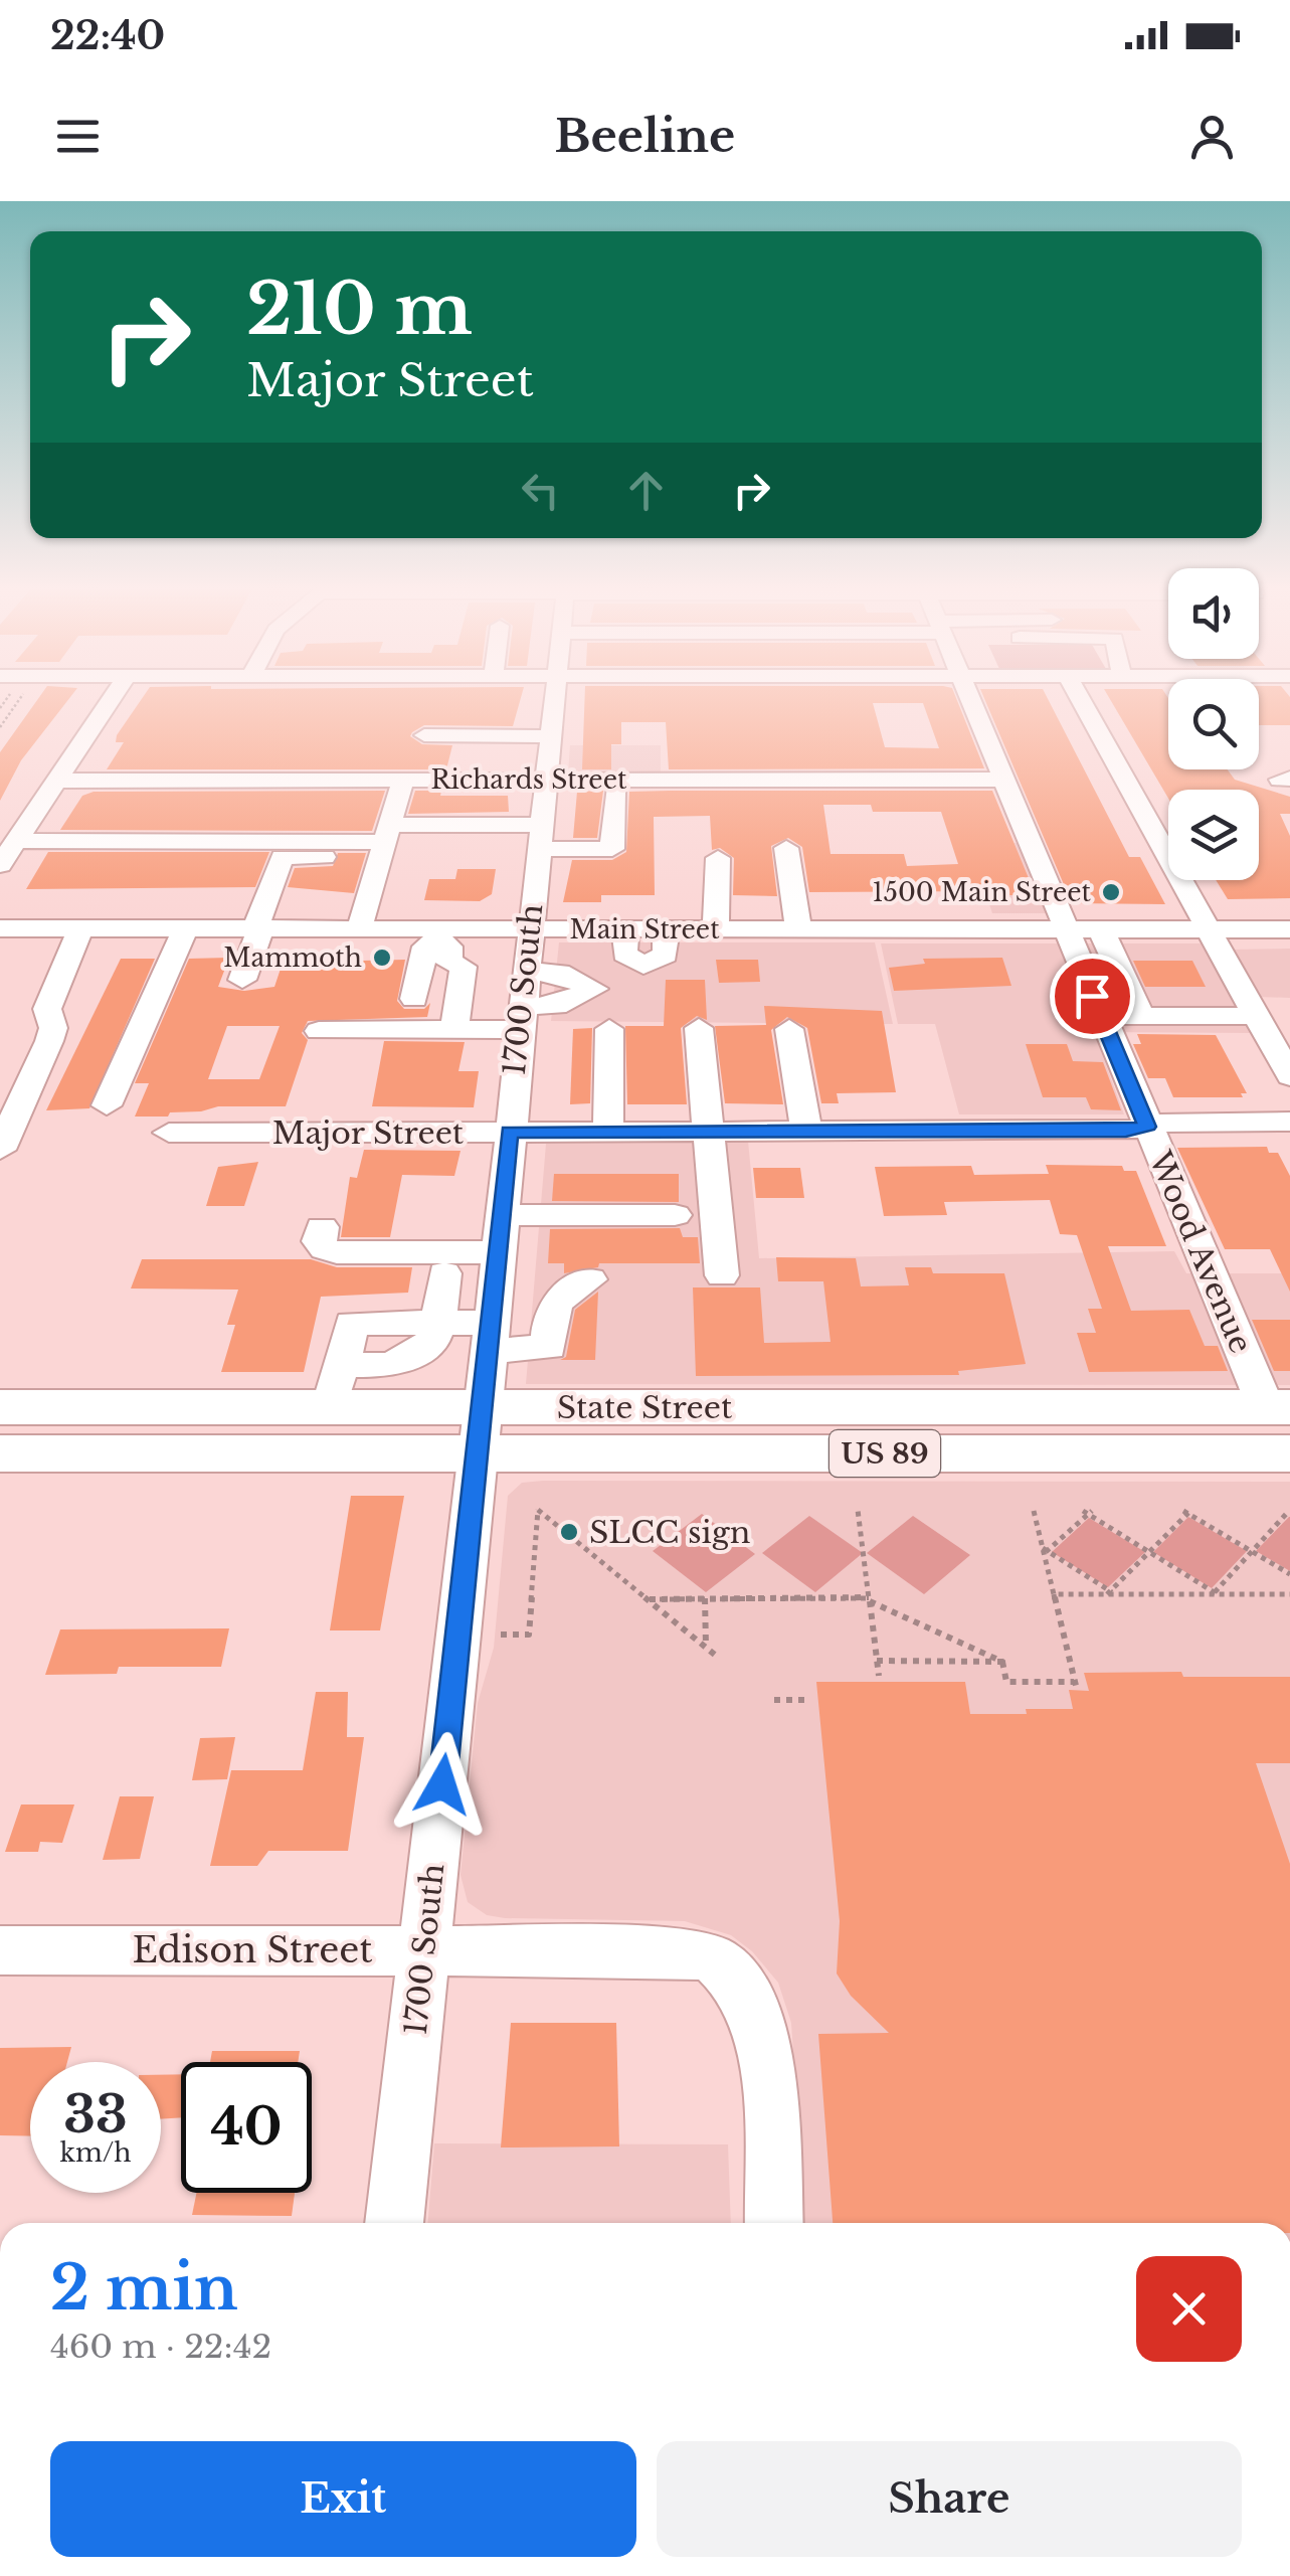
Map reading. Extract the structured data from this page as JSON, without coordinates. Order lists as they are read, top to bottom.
{
  "streets": {
    "main road": ["State Street", "US 89"],
    "street": [
      "Richards Street",
      "Main Street",
      "1700 South",
      "Major Street",
      "Wood Avenue",
      "Edison Street"
    ]
  },
  "crossings": [
    ["Richards Street", "1700 South"],
    ["Richards Street", "Wood Avenue"],
    ["Main Street", "1700 South"],
    ["Main Street", "Wood Avenue"],
    ["1700 South", "Major Street"],
    ["1700 South", "State Street"],
    ["1700 South", "Edison Street"],
    ["Major Street", "Wood Avenue"],
    ["Wood Avenue", "State Street"]
  ],
  "places": ["1500 Main Street", "Mammoth", "SLCC sign"],
  "page": {
    "status": "22:40",
    "header": "Beeline",
    "turn": ["210 m", "Major Street"],
    "speed": "33 km/h",
    "limit": "40",
    "heading": ["2 min", "460 m · 22:42"],
    "buttons": ["Exit", "Share"]
  }
}
